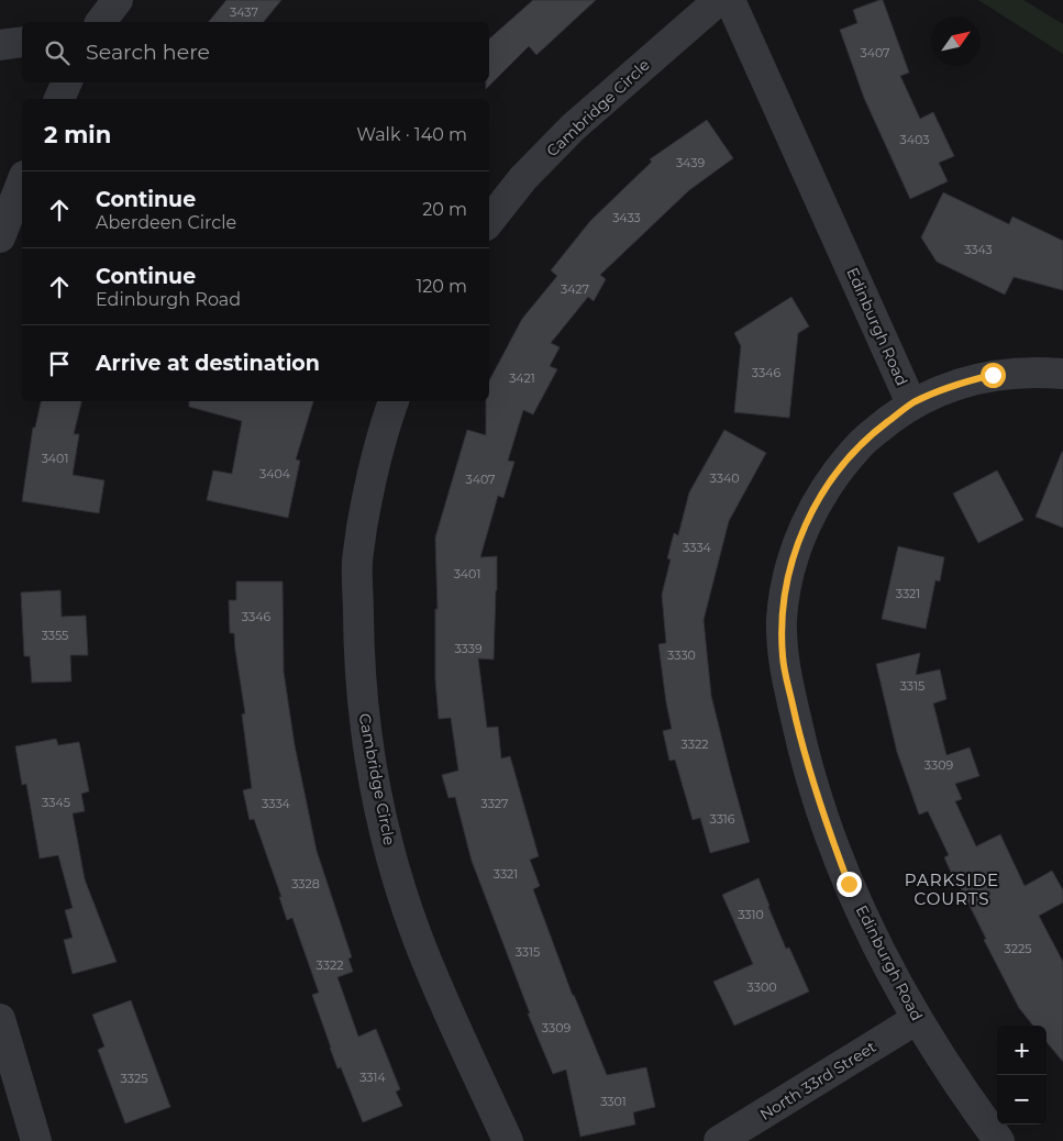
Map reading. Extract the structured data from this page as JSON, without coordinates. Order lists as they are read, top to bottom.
{
  "streets": {
    "street": ["Cambridge Circle", "Edinburgh Road", "North 33rd Street"]
  },
  "crossings": [
    ["Edinburgh Road", "North 33rd Street"]
  ],
  "districts": ["PARKSIDE COURTS"],
  "house_numbers": [
    "3437",
    "3407",
    "3403",
    "3439",
    "3433",
    "3343",
    "3427",
    "3346",
    "3421",
    "3401",
    "3404",
    "3340",
    "3407",
    "3334",
    "3401",
    "3321",
    "3346",
    "3355",
    "3339",
    "3330",
    "3315",
    "3322",
    "3309",
    "3345",
    "3334",
    "3327",
    "3316",
    "3321",
    "3328",
    "3310",
    "3225",
    "3315",
    "3322",
    "3300",
    "3309",
    "3314",
    "3325",
    "3301"
  ],
  "north": "top right",
  "page": {
    "search": "Search here",
    "heading": ["2 min", "Walk · 140 m"],
    "list": [
      ["Continue", "Aberdeen Circle", "20 m"],
      ["Continue", "Edinburgh Road", "120 m"],
      "Arrive at destination"
    ],
    "map_buttons": ["+", "−"]
  }
}
